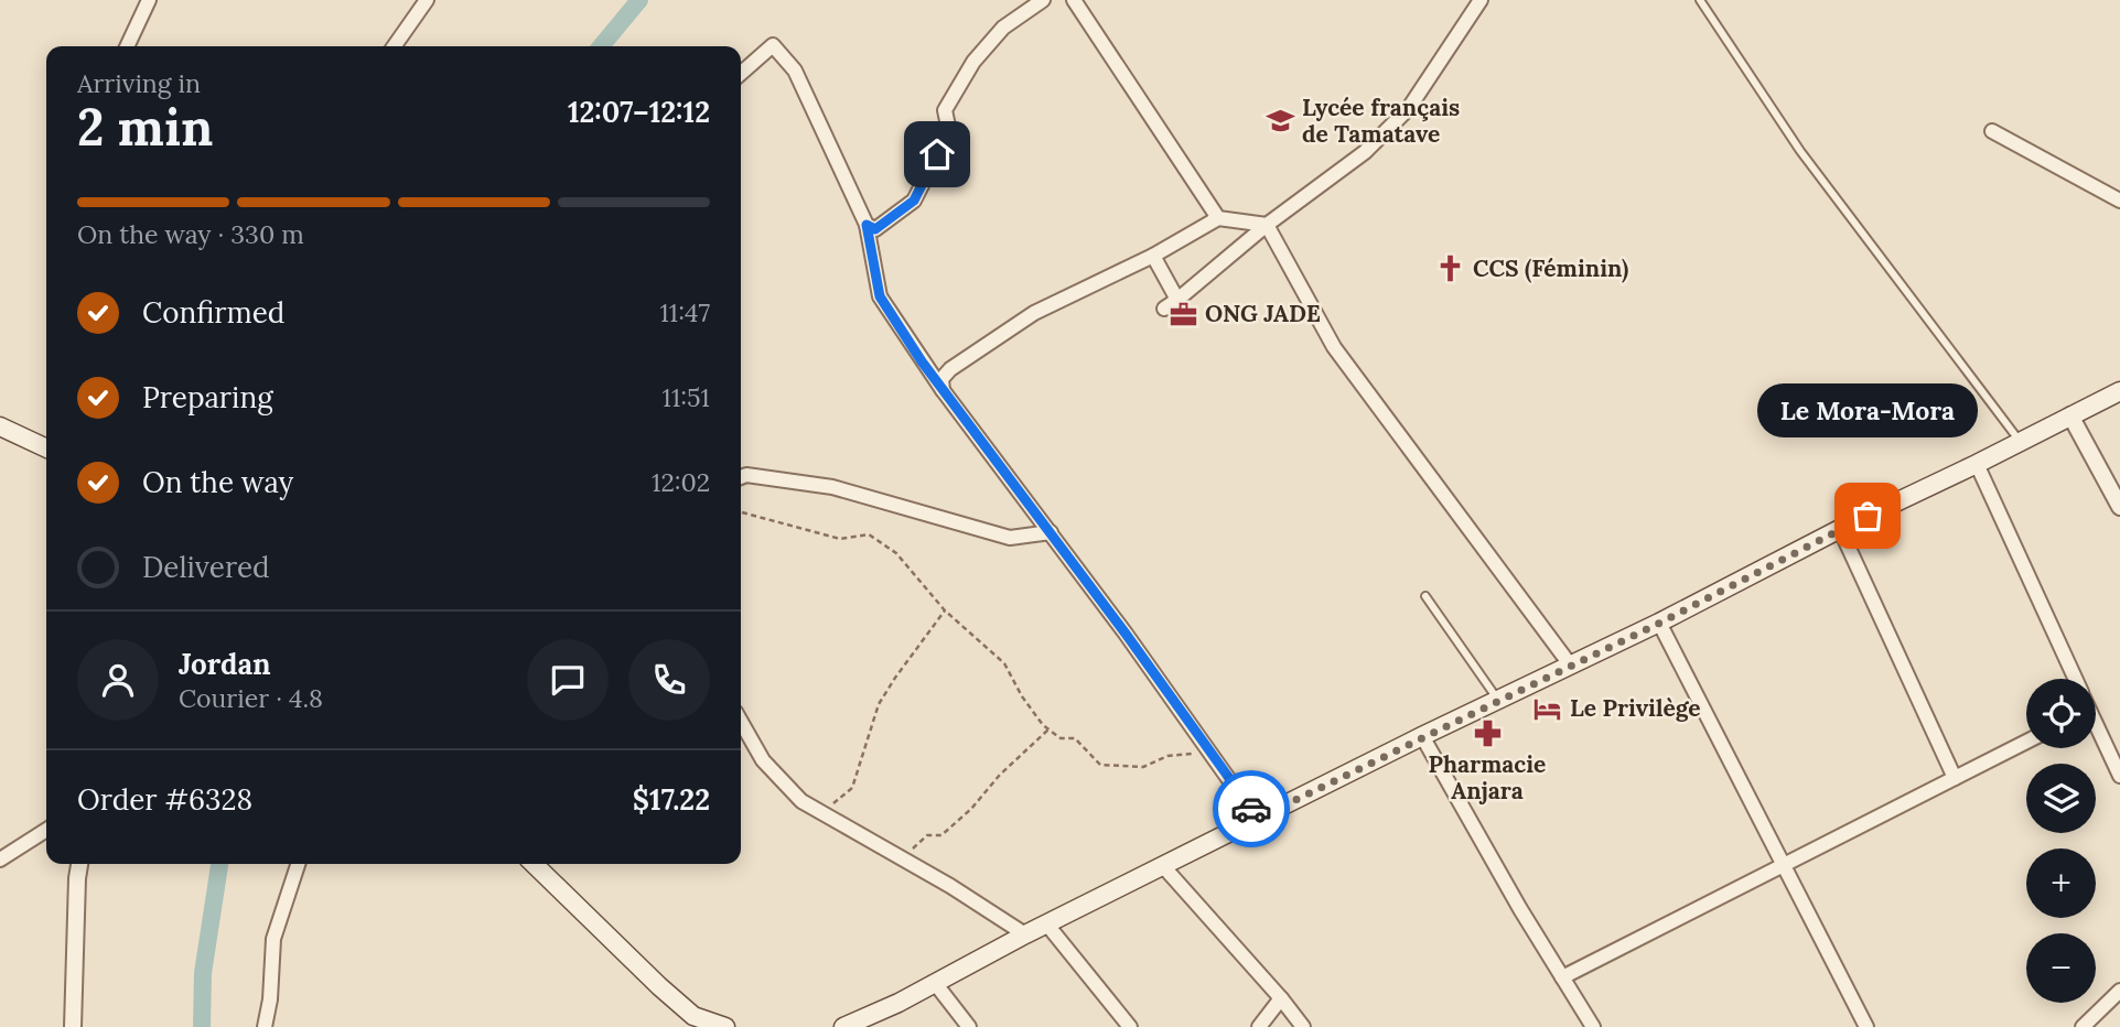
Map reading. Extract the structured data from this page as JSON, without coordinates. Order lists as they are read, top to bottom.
{
  "places": {
    "school or university": ["Lycée français de Tamatave"],
    "church": ["CCS (Féminin)"],
    "office": ["ONG JADE"],
    "other": ["Le Mora-Mora"],
    "hotel": ["Le Privilège"],
    "pharmacy": ["Pharmacie Anjara"]
  },
  "page": {
    "heading": ["2 min", "Arriving in", "12:07–12:12"],
    "panel": [
      "Jordan",
      "Courier · 4.8",
      "Order #6328",
      "$17.22"
    ],
    "bar": "On the way · 330 m",
    "list": [
      ["Confirmed", "11:47"],
      ["Preparing", "11:51"],
      ["On the way", "12:02"],
      "Delivered"
    ],
    "bubble": "Le Mora-Mora",
    "map_buttons": ["+", "−"]
  }
}
